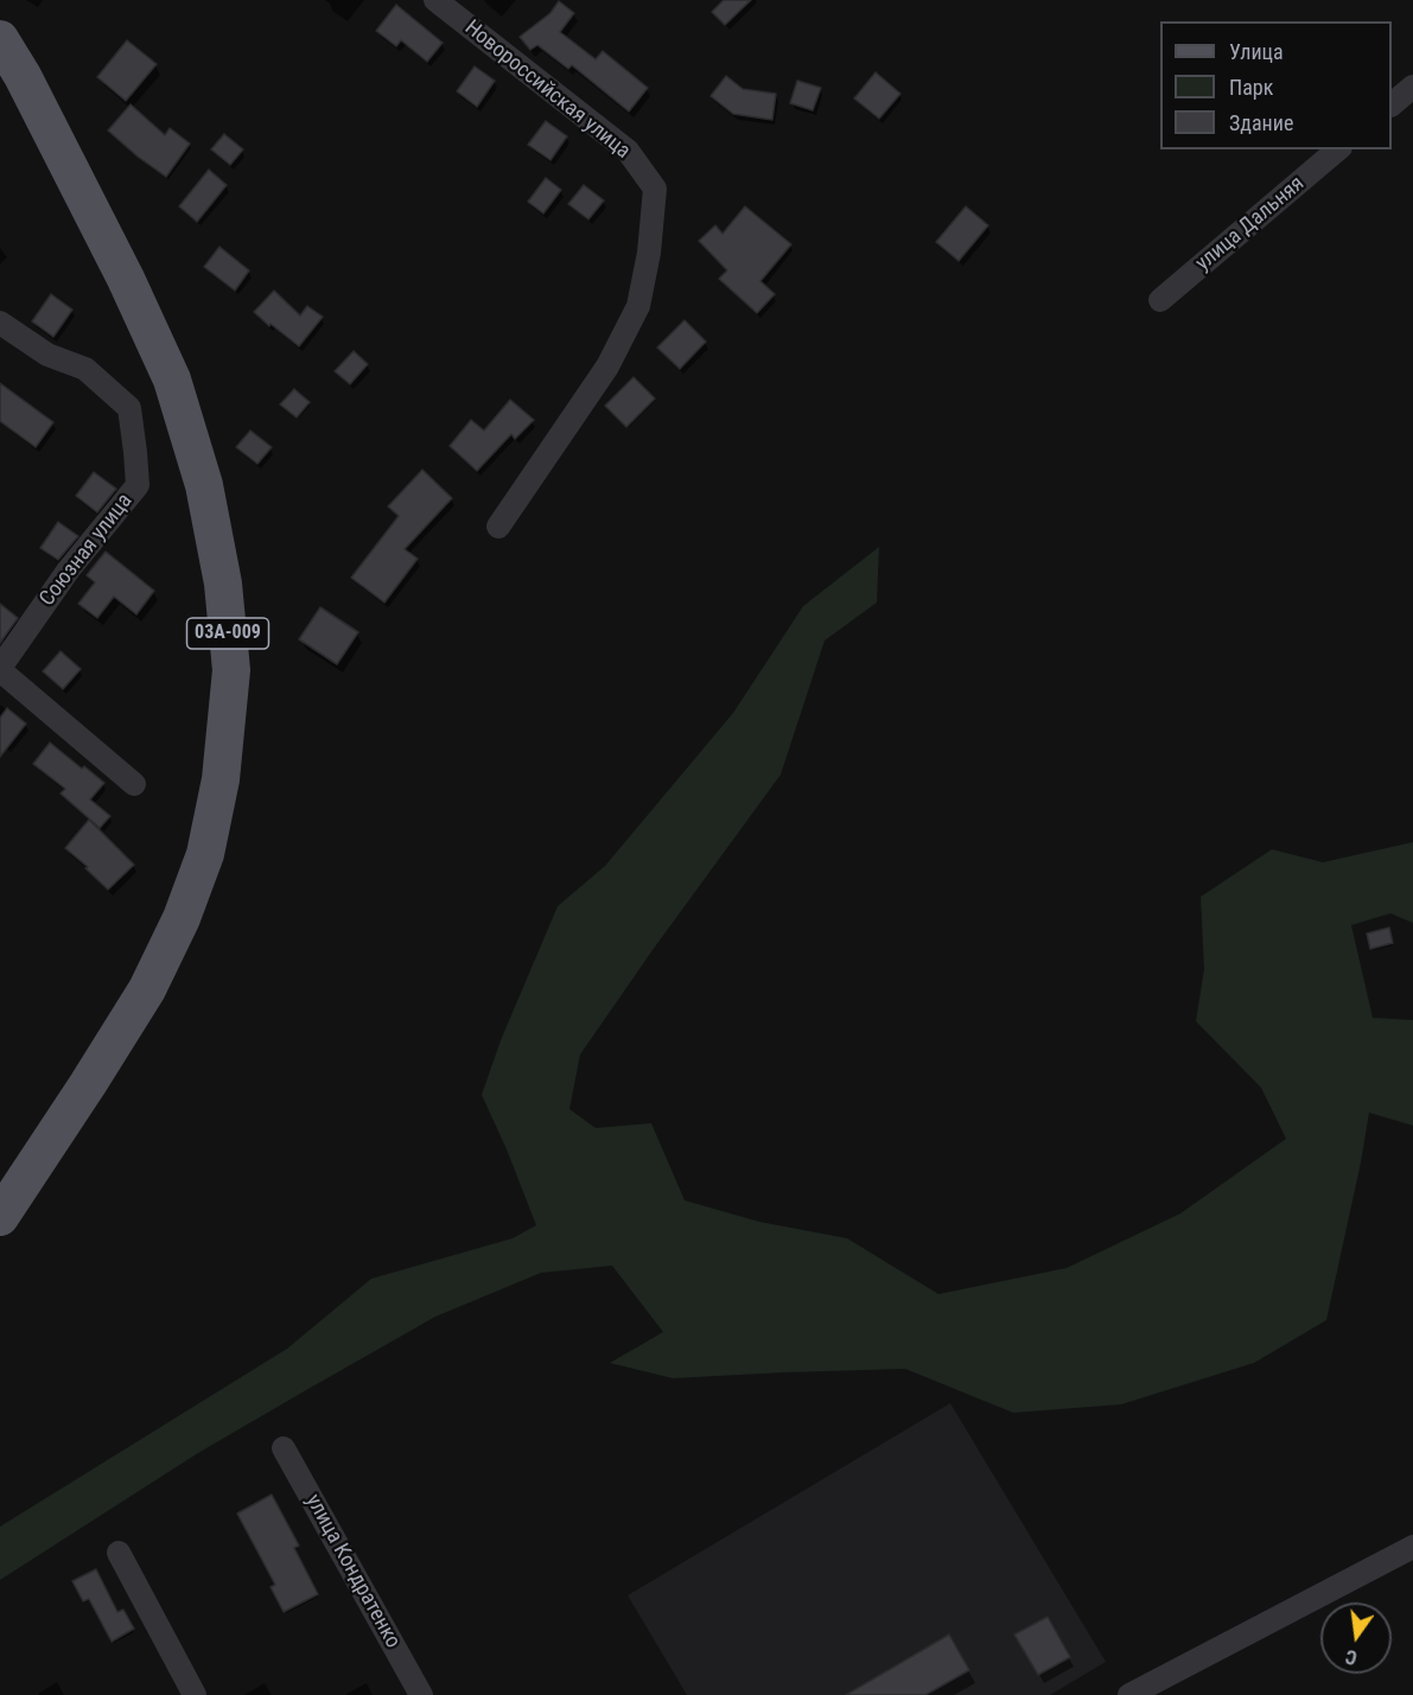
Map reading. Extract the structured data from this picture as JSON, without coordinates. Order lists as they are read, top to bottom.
{
  "streets": {
    "main road": ["03А-009"],
    "street": [
      "Новороссийская улица",
      "улица Дальняя",
      "Союзная улица",
      "улица Кондратенко"
    ]
  },
  "legend": ["Улица", "Парк", "Здание"],
  "north": "bottom"
}
